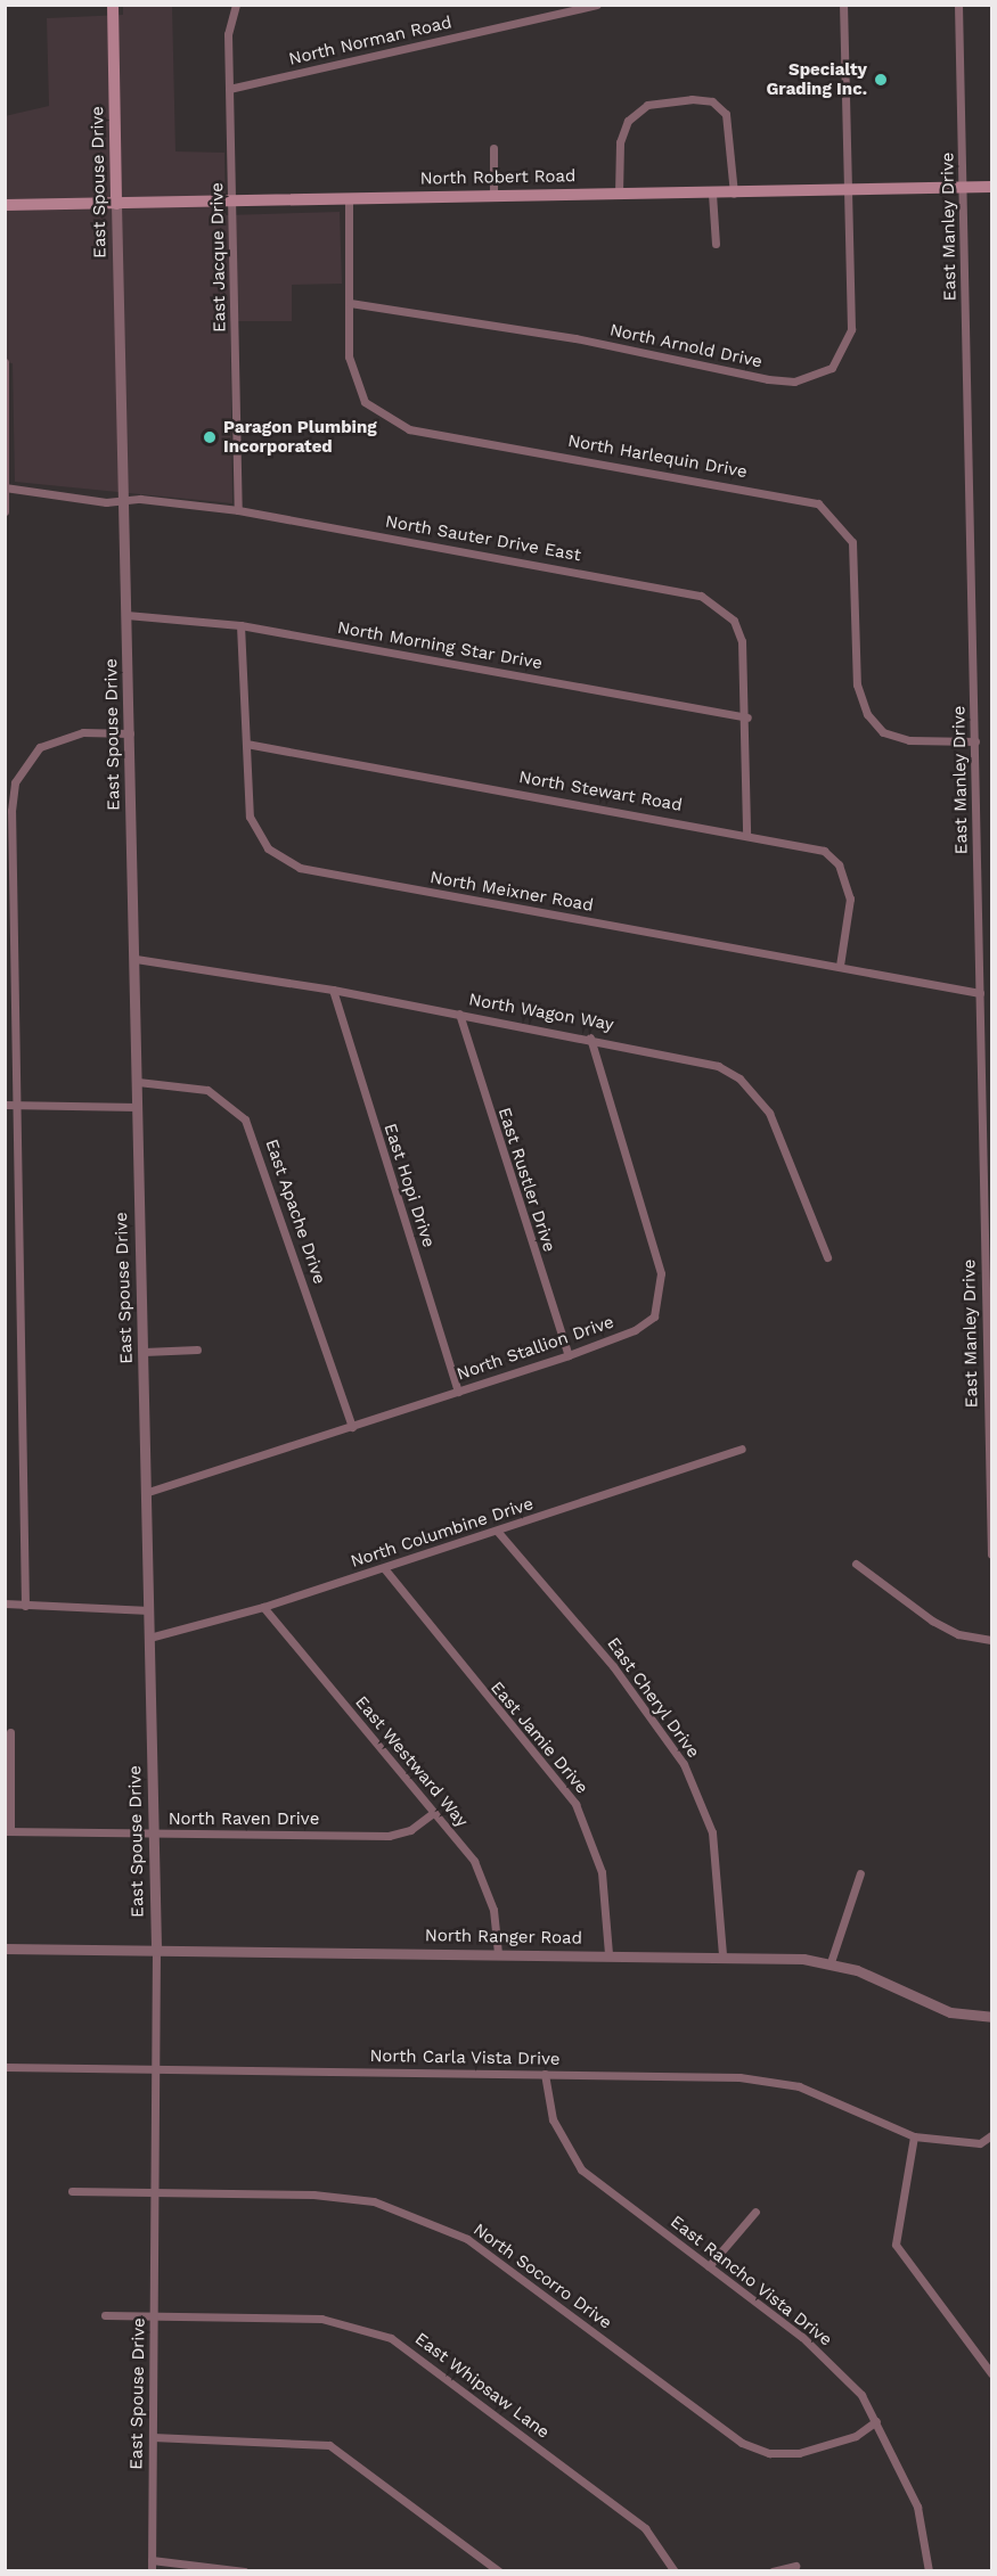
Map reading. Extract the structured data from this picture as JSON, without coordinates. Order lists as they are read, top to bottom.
{
  "streets": {
    "main road": ["North Robert Road", "East Spouse Drive"],
    "street": [
      "North Norman Road",
      "East Manley Drive",
      "East Jacque Drive",
      "North Arnold Drive",
      "North Harlequin Drive",
      "North Sauter Drive East",
      "North Morning Star Drive",
      "North Stewart Road",
      "North Meixner Road",
      "North Wagon Way",
      "East Rustler Drive",
      "East Hopi Drive",
      "East Apache Drive",
      "North Stallion Drive",
      "North Columbine Drive",
      "East Cheryl Drive",
      "East Jamie Drive",
      "East Westward Way",
      "North Raven Drive",
      "North Ranger Road",
      "North Carla Vista Drive",
      "North Socorro Drive",
      "East Rancho Vista Drive",
      "East Whipsaw Lane"
    ]
  },
  "crossings": [
    ["North Norman Road", "East Jacque Drive"],
    ["North Robert Road", "East Spouse Drive"],
    ["North Robert Road", "East Manley Drive"],
    ["North Robert Road", "East Jacque Drive"],
    ["North Robert Road", "North Arnold Drive"],
    ["North Robert Road", "North Harlequin Drive"],
    ["East Spouse Drive", "North Sauter Drive East"],
    ["East Spouse Drive", "North Morning Star Drive"],
    ["East Spouse Drive", "North Wagon Way"],
    ["East Spouse Drive", "East Apache Drive"],
    ["East Spouse Drive", "North Stallion Drive"],
    ["East Spouse Drive", "North Columbine Drive"],
    ["East Spouse Drive", "North Raven Drive"],
    ["East Spouse Drive", "North Ranger Road"],
    ["East Spouse Drive", "North Carla Vista Drive"],
    ["East Spouse Drive", "North Socorro Drive"],
    ["East Spouse Drive", "East Whipsaw Lane"],
    ["East Manley Drive", "North Harlequin Drive"],
    ["East Manley Drive", "North Meixner Road"],
    ["East Jacque Drive", "North Sauter Drive East"],
    ["North Arnold Drive", "North Harlequin Drive"],
    ["North Sauter Drive East", "North Morning Star Drive"],
    ["North Sauter Drive East", "North Stewart Road"],
    ["North Morning Star Drive", "North Meixner Road"],
    ["North Stewart Road", "North Meixner Road"],
    ["North Wagon Way", "East Rustler Drive"],
    ["North Wagon Way", "East Hopi Drive"],
    ["North Wagon Way", "North Stallion Drive"],
    ["East Rustler Drive", "North Stallion Drive"],
    ["East Hopi Drive", "North Stallion Drive"],
    ["East Apache Drive", "North Stallion Drive"],
    ["North Columbine Drive", "East Cheryl Drive"],
    ["North Columbine Drive", "East Jamie Drive"],
    ["North Columbine Drive", "East Westward Way"],
    ["East Cheryl Drive", "North Ranger Road"],
    ["East Jamie Drive", "North Ranger Road"],
    ["East Westward Way", "North Raven Drive"],
    ["East Westward Way", "North Ranger Road"],
    ["North Carla Vista Drive", "East Rancho Vista Drive"],
    ["North Socorro Drive", "East Rancho Vista Drive"]
  ],
  "places": ["Specialty Grading Inc.", "Paragon Plumbing Incorporated"]
}
